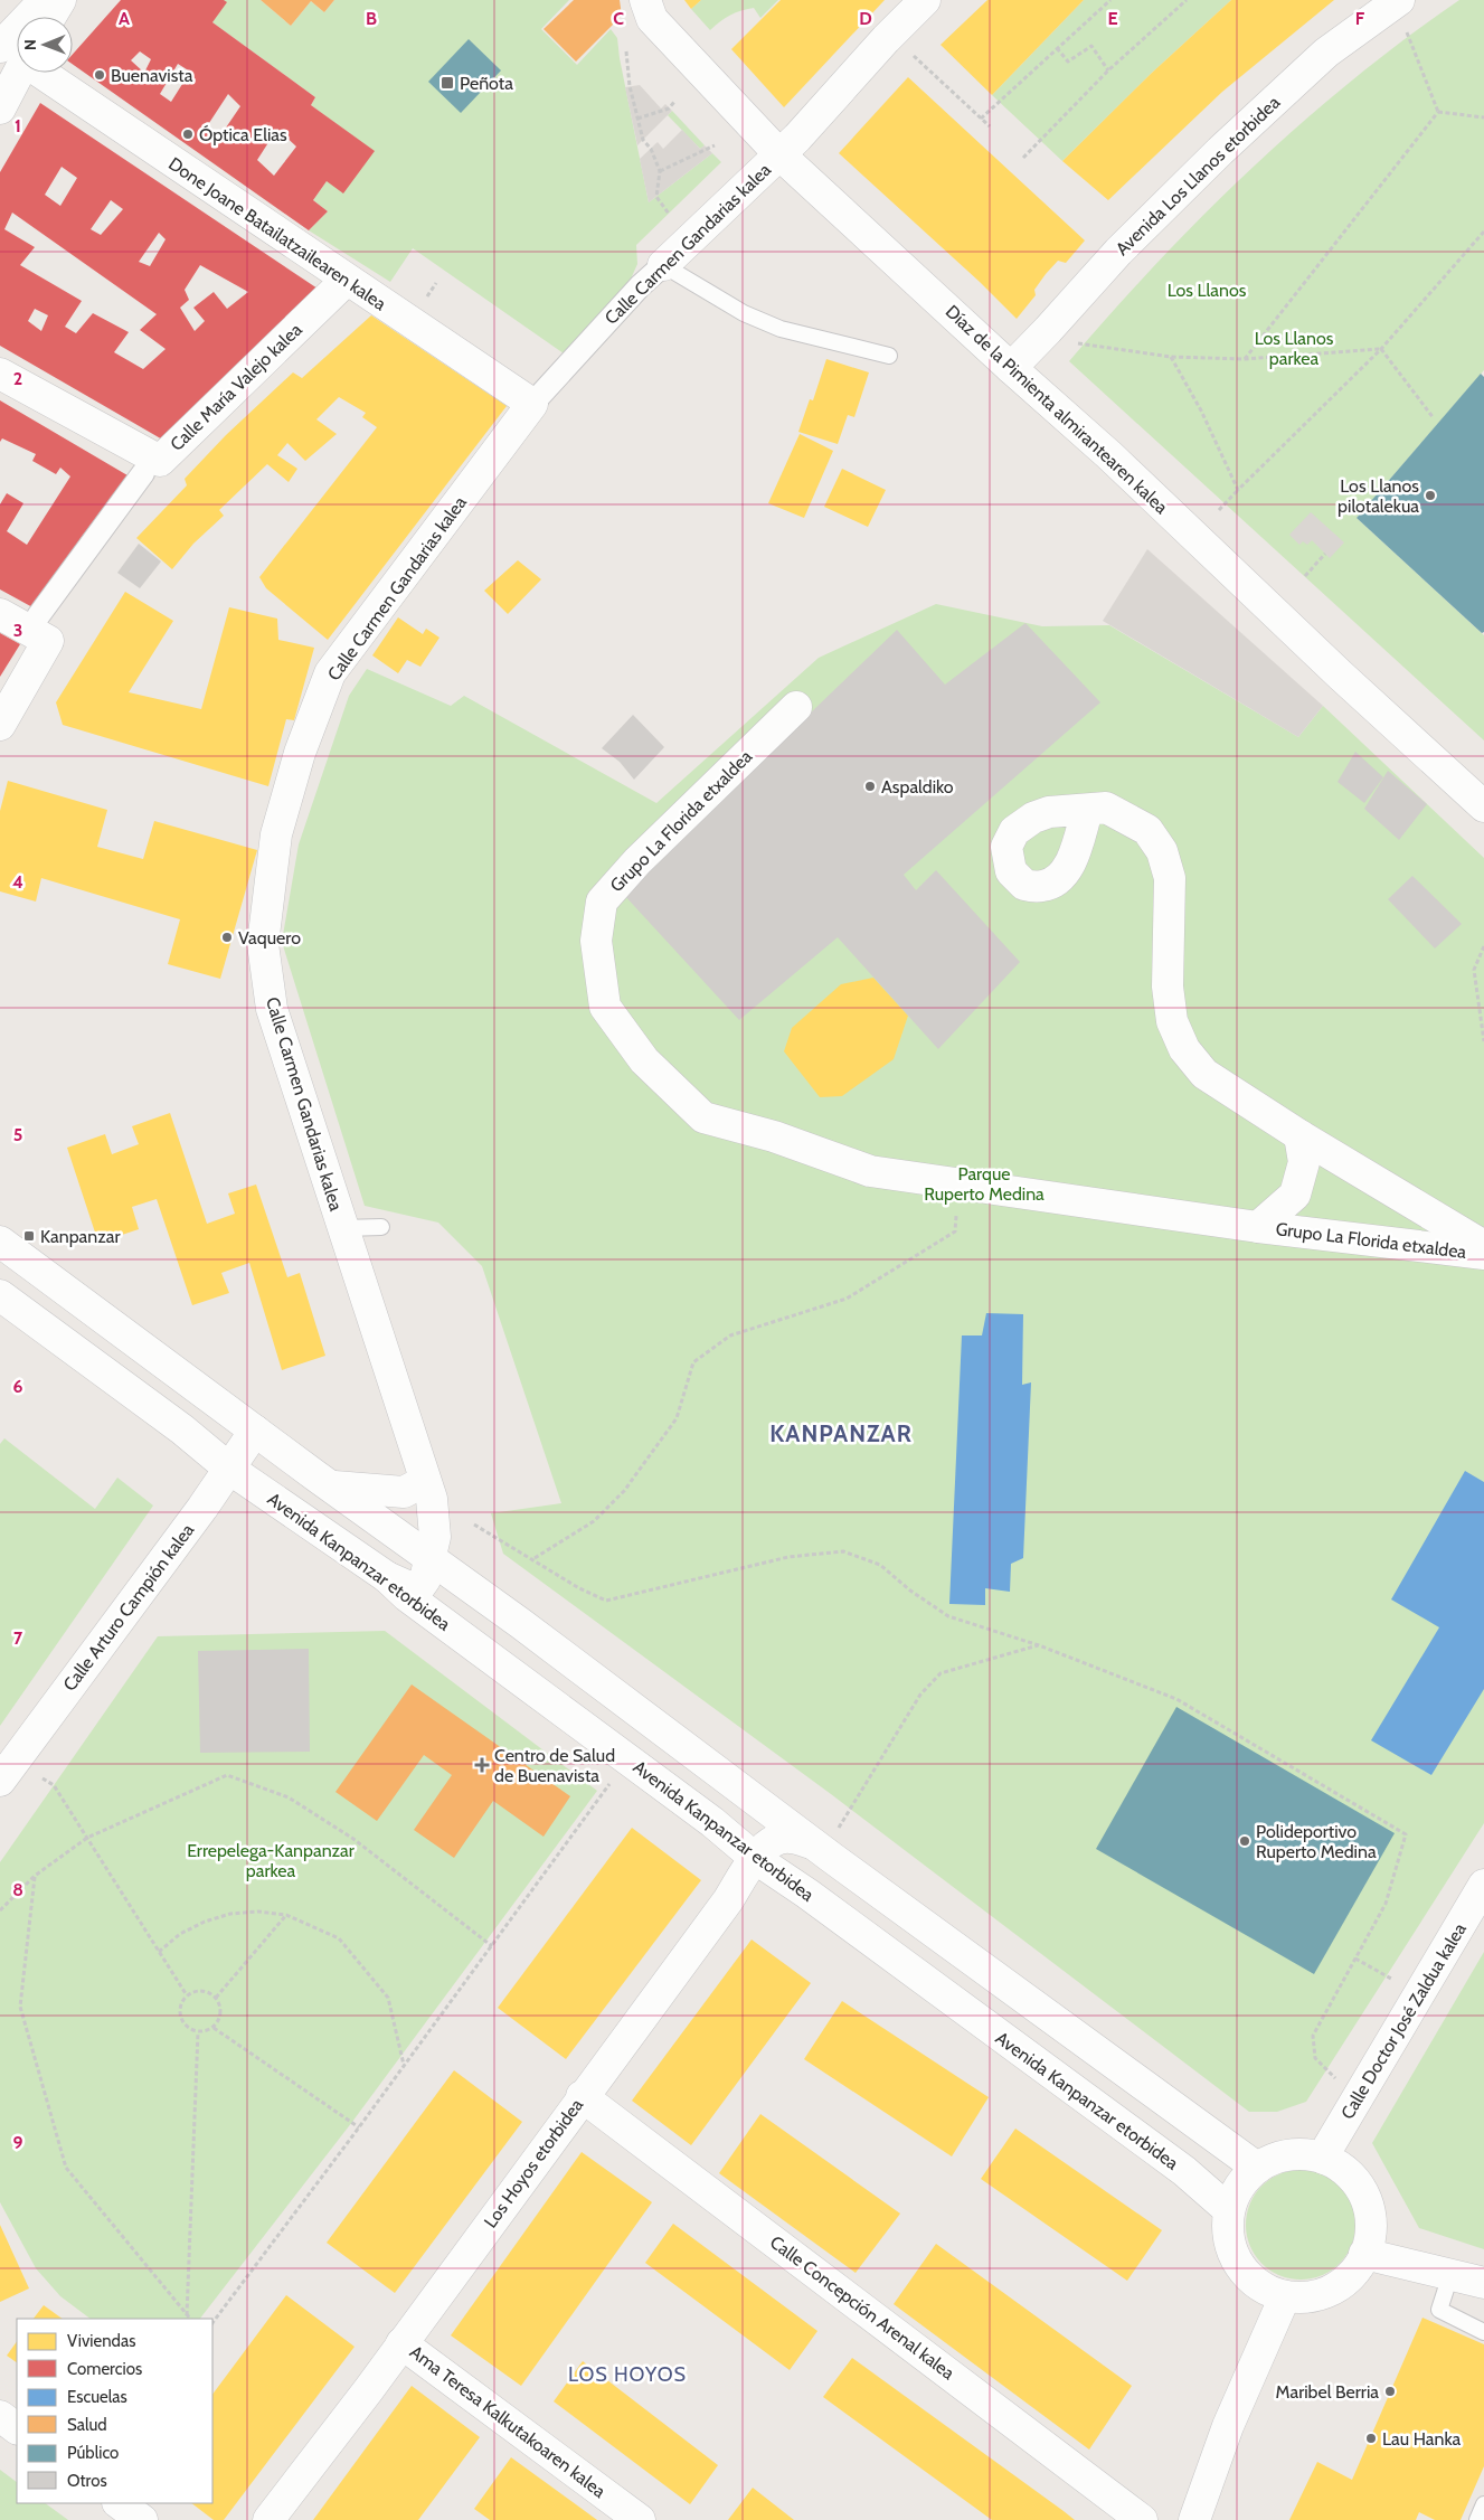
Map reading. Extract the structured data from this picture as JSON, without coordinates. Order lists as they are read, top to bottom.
{
  "streets": {
    "street": [
      "Avenida Los Llanos etorbidea",
      "Done Joane Batailatzailearen kalea",
      "Calle Carmen Gandarias kalea",
      "Calle María Valejo kalea",
      "Díaz de la Pimienta almirantearen kalea",
      "Grupo La Florida etxaldea",
      "Avenida Kanpanzar etorbidea",
      "Calle Arturo Campión kalea",
      "Calle Doctor José Zaldua kalea",
      "Los Hoyos etorbidea",
      "Calle Concepción Arenal kalea",
      "Ama Teresa Kalkutakoaren kalea"
    ]
  },
  "crossings": [
    ["Avenida Los Llanos etorbidea", "Díaz de la Pimienta almirantearen kalea"],
    ["Done Joane Batailatzailearen kalea", "Calle Carmen Gandarias kalea"],
    ["Done Joane Batailatzailearen kalea", "Calle María Valejo kalea"],
    ["Calle Carmen Gandarias kalea", "Díaz de la Pimienta almirantearen kalea"],
    ["Calle Carmen Gandarias kalea", "Avenida Kanpanzar etorbidea"],
    ["Avenida Kanpanzar etorbidea", "Calle Arturo Campión kalea"],
    ["Avenida Kanpanzar etorbidea", "Calle Doctor José Zaldua kalea"],
    ["Avenida Kanpanzar etorbidea", "Los Hoyos etorbidea"],
    ["Los Hoyos etorbidea", "Calle Concepción Arenal kalea"],
    ["Los Hoyos etorbidea", "Ama Teresa Kalkutakoaren kalea"]
  ],
  "districts": ["KANPANZAR", "LOS HOYOS"],
  "parks": [
    "Los Llanos",
    "Los Llanos parkea",
    "Parque Ruperto Medina",
    "Errepelega-Kanpanzar parkea"
  ],
  "places": {
    "other": [
      "Buenavista",
      "Óptica Elias",
      "Los Llanos pilotalekua",
      "Aspaldiko",
      "Vaquero",
      "Polideportivo Ruperto Medina",
      "Maribel Berria",
      "Lau Hanka"
    ],
    "transit": ["Peñota", "Kanpanzar"],
    "health": ["Centro de Salud de Buenavista"]
  },
  "legend": [
    "Viviendas",
    "Comercios",
    "Escuelas",
    "Salud",
    "Público",
    "Otros"
  ],
  "north": "left",
  "grid": {
    "columns": [
      "A",
      "B",
      "C",
      "D",
      "E",
      "F"
    ],
    "rows": [
      "1",
      "2",
      "3",
      "4",
      "5",
      "6",
      "7",
      "8",
      "9"
    ]
  }
}
